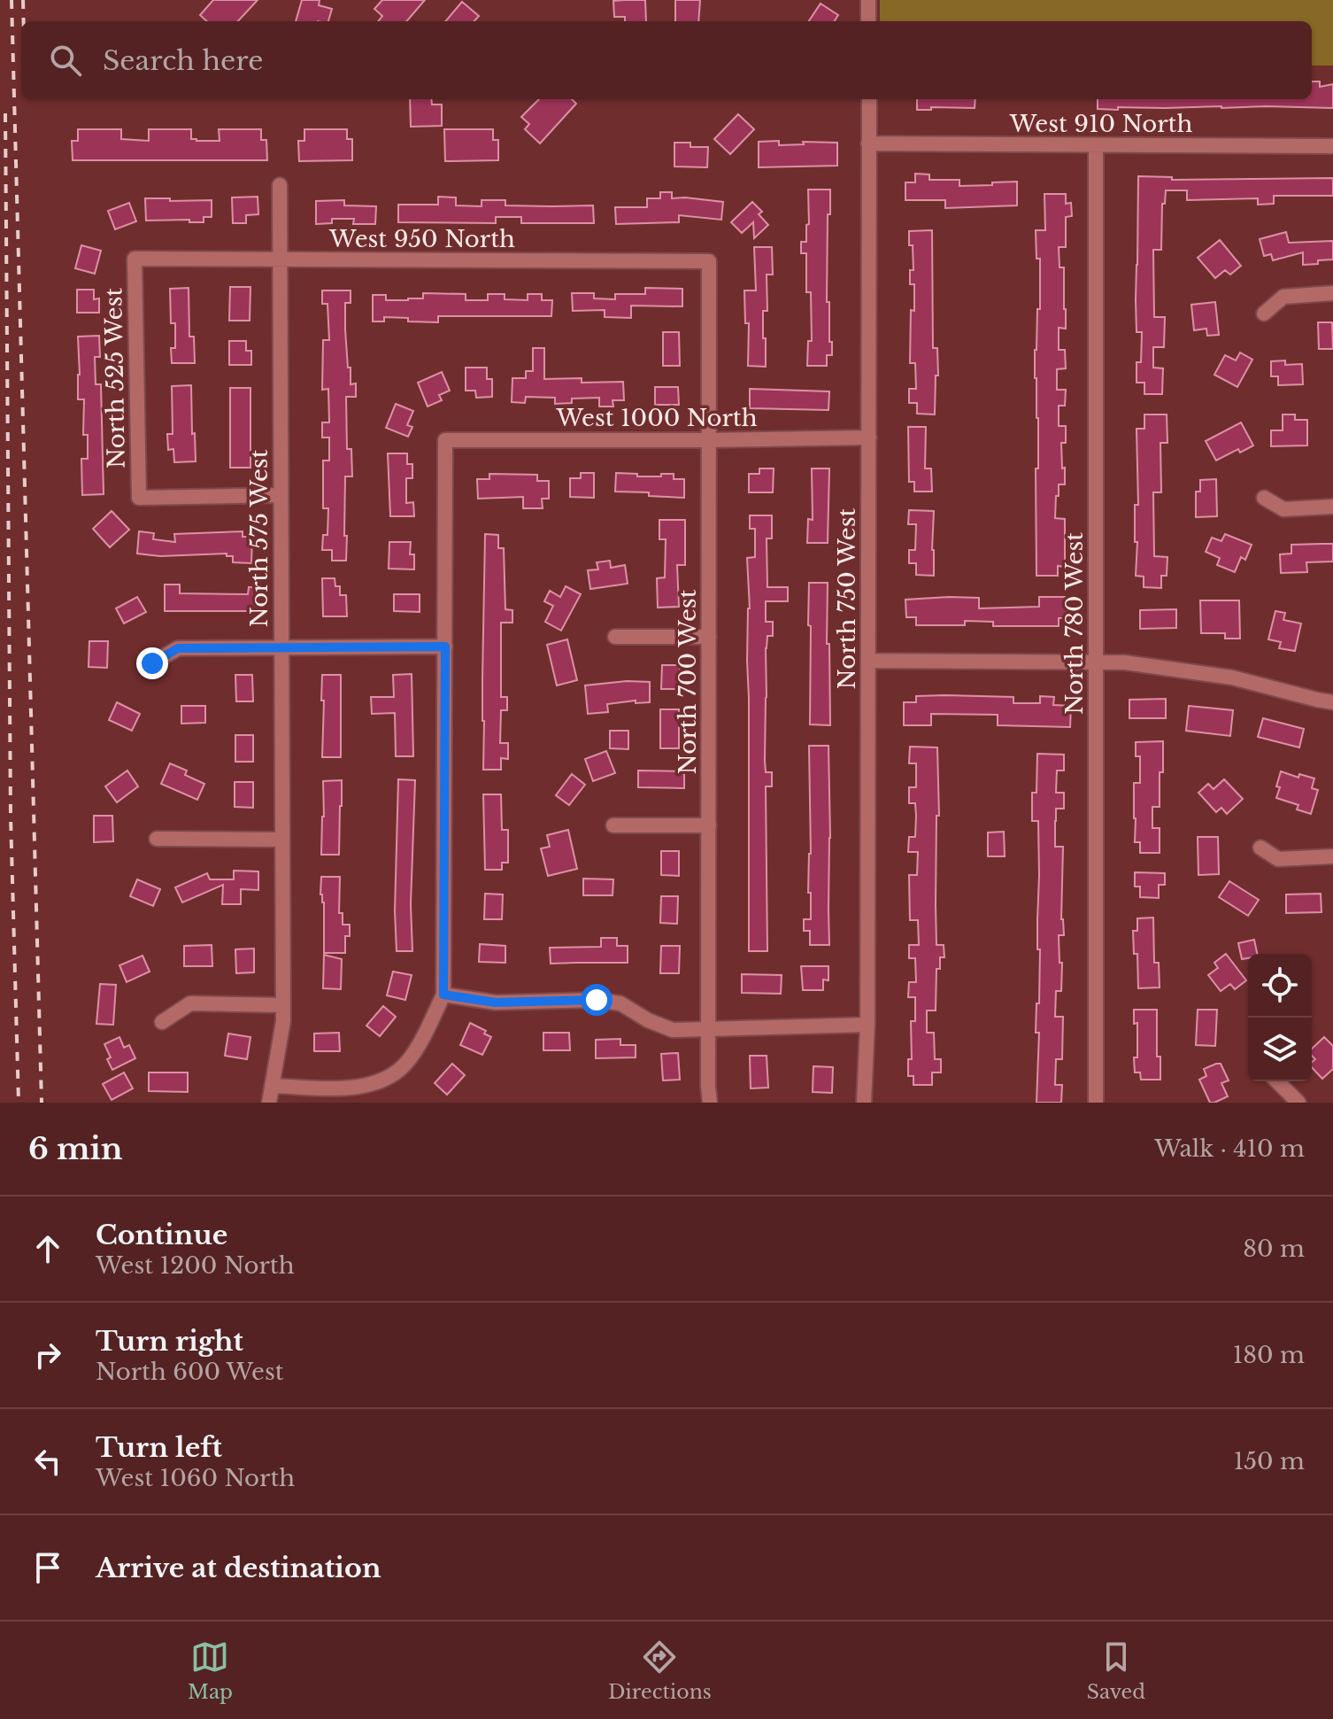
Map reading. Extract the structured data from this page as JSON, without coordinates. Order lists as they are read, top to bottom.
{
  "streets": {
    "street": [
      "West 910 North",
      "West 950 North",
      "North 525 West",
      "West 1000 North",
      "North 575 West",
      "North 750 West",
      "North 780 West",
      "North 700 West"
    ]
  },
  "crossings": [
    ["West 910 North", "North 750 West"],
    ["West 910 North", "North 780 West"],
    ["West 950 North", "North 525 West"],
    ["West 950 North", "North 575 West"],
    ["West 950 North", "North 700 West"],
    ["North 525 West", "North 575 West"],
    ["West 1000 North", "North 750 West"],
    ["West 1000 North", "North 700 West"]
  ],
  "page": {
    "search": "Search here",
    "heading": ["6 min", "Walk · 410 m"],
    "list": [
      ["Continue", "West 1200 North", "80 m"],
      ["Turn right", "North 600 West", "180 m"],
      ["Turn left", "West 1060 North", "150 m"],
      "Arrive at destination"
    ],
    "nav": ["Map", "Directions", "Saved"]
  }
}
